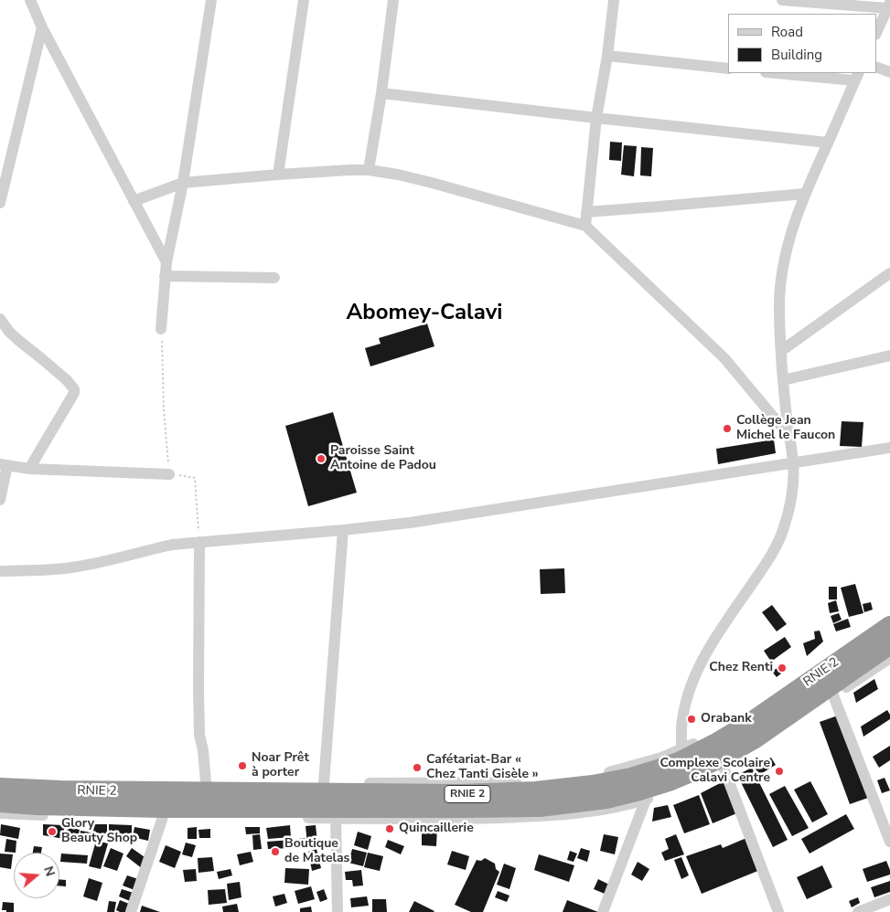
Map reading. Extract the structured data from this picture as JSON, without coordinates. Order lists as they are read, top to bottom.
{
  "streets": {
    "highway": ["RNIE 2"]
  },
  "districts": ["Abomey-Calavi"],
  "places": [
    "Collège Jean Michel le Faucon",
    "Paroisse Saint Antoine de Padou",
    "Chez Renti",
    "Orabank",
    "Noar Prêt à porter",
    "Cafétariat-Bar « Chez Tanti Gisèle »",
    "Complexe Scolaire Calavi Centre",
    "Quincaillerie",
    "Glory Beauty Shop",
    "Boutique de Matelas"
  ],
  "legend": ["Road", "Building"],
  "north": "right"
}
